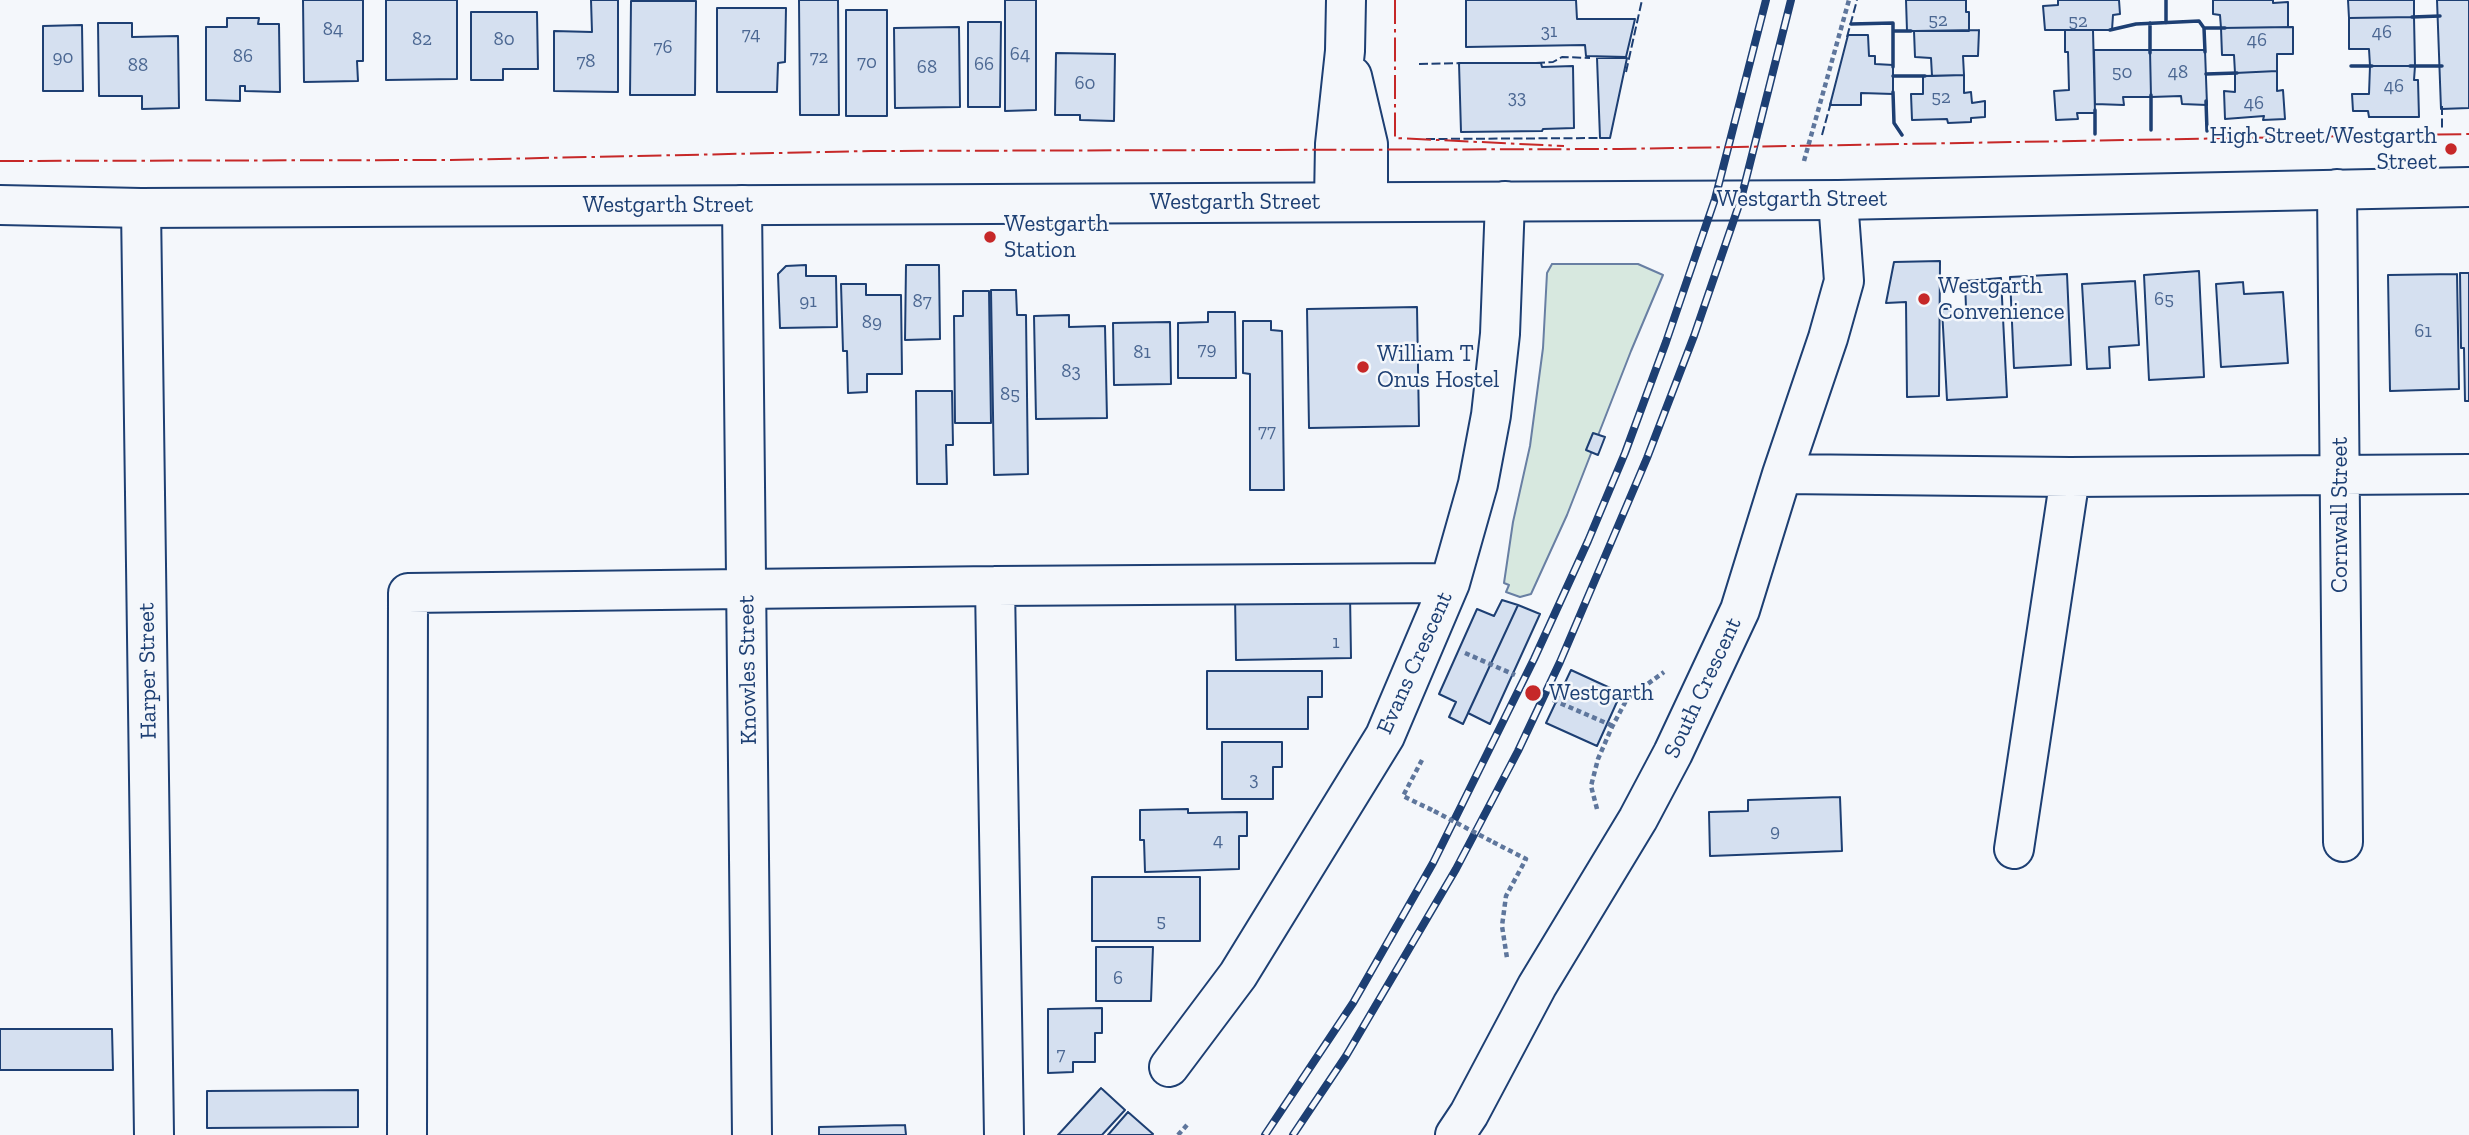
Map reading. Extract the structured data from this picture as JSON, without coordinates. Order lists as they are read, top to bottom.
{
  "streets": {
    "street": [
      "Westgarth Street",
      "Cornwall Street",
      "Evans Crescent",
      "Knowles Street",
      "Harper Street",
      "South Crescent"
    ]
  },
  "crossings": [
    ["Westgarth Street", "Cornwall Street"],
    ["Westgarth Street", "Evans Crescent"],
    ["Westgarth Street", "Knowles Street"],
    ["Westgarth Street", "Harper Street"],
    ["Westgarth Street", "South Crescent"]
  ],
  "places": [
    "High Street/Westgarth Street",
    "Westgarth Station",
    "Westgarth Convenience",
    "William T Onus Hostel",
    "Westgarth"
  ],
  "house_numbers": [
    "52",
    "52",
    "84",
    "31",
    "46",
    "74",
    "82",
    "80",
    "46",
    "76",
    "64",
    "86",
    "90",
    "72",
    "78",
    "70",
    "66",
    "88",
    "68",
    "50",
    "48",
    "60",
    "46",
    "33",
    "52",
    "46",
    "65",
    "91",
    "87",
    "89",
    "61",
    "79",
    "81",
    "83",
    "85",
    "77",
    "1",
    "3",
    "9",
    "4",
    "5",
    "6",
    "7"
  ]
}
